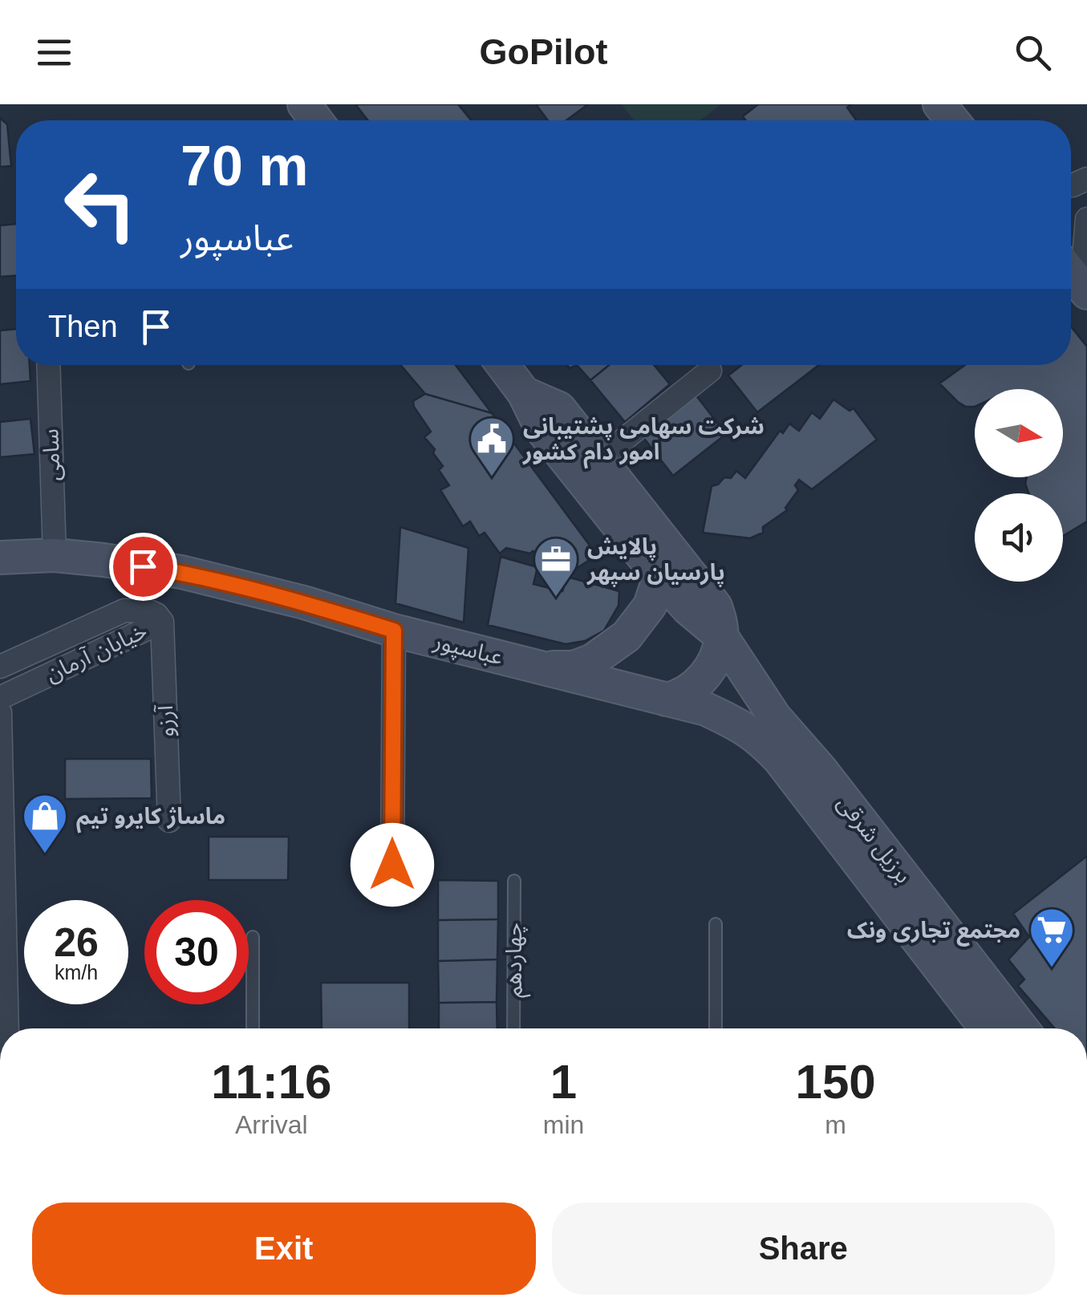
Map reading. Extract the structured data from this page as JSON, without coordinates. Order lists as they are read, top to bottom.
{
  "streets": {
    "main road": ["عباسپور", "برزیل شرقی"],
    "street": ["سامی", "خیابان آرمان", "آرزو"],
    "lane": ["چهاردهم"]
  },
  "crossings": [
    ["سامی", "عباسپور"],
    ["عباسپور", "برزیل شرقی"],
    ["خیابان آرمان", "آرزو"]
  ],
  "places": {
    "public building": ["شركت سهامى پشتيبانى امور دام كشور"],
    "office": ["پالایش پارسیان سپهر"],
    "shop": ["ماساژ کایرو تیم"],
    "supermarket": ["مجتمع تجاری ونک"]
  },
  "north": "right",
  "page": {
    "header": "GoPilot",
    "turn": ["70 m", "عباسپور"],
    "then": "Then",
    "speed": "26 km/h",
    "limit": "30",
    "eta": [
      "11:16",
      "Arrival",
      "1",
      "min",
      "150",
      "m"
    ],
    "buttons": ["Exit", "Share"]
  }
}
